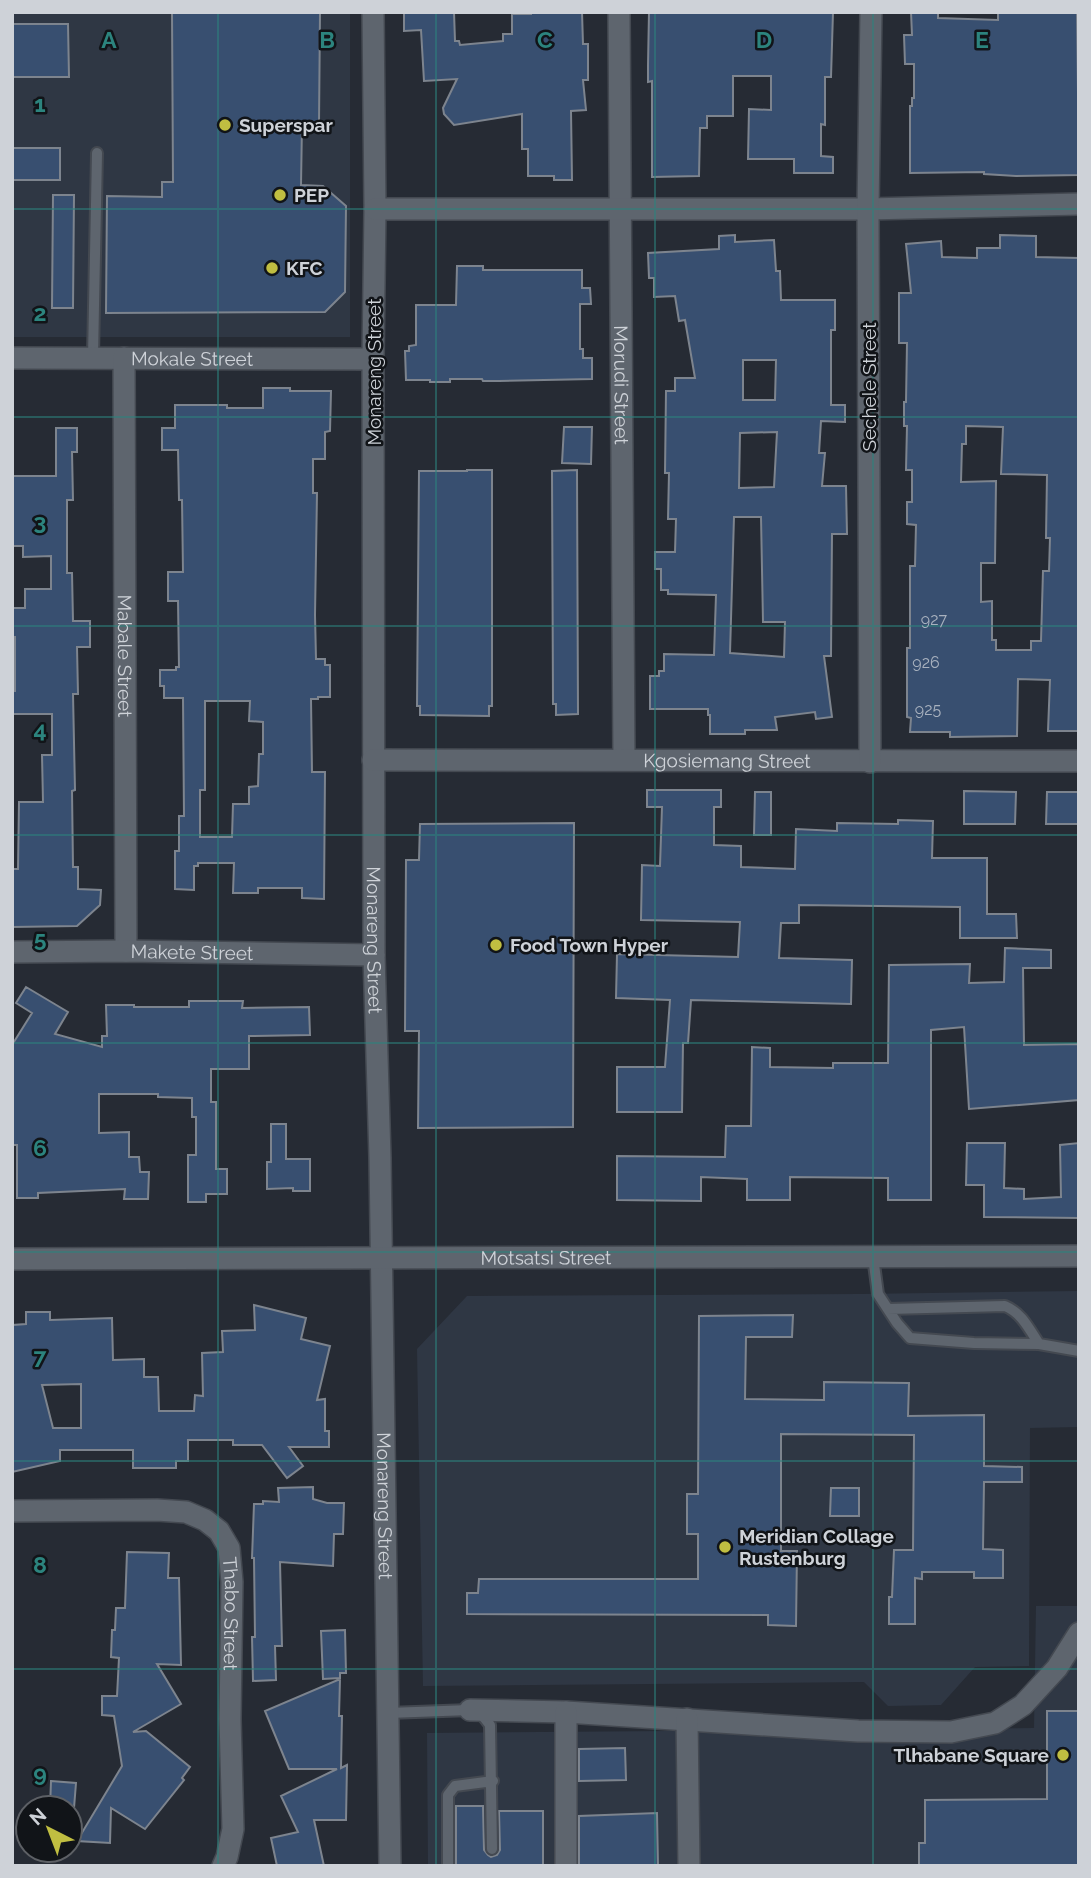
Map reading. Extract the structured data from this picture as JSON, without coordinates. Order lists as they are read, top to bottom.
{
  "streets": {
    "street": [
      "Mokale Street",
      "Monareng Street",
      "Morudi Street",
      "Sechele Street",
      "Mabale Street",
      "Kgosiemang Street",
      "Makete Street",
      "Motsatsi Street",
      "Thabo Street"
    ]
  },
  "crossings": [
    ["Mokale Street", "Monareng Street"],
    ["Mokale Street", "Mabale Street"],
    ["Monareng Street", "Kgosiemang Street"],
    ["Monareng Street", "Makete Street"],
    ["Monareng Street", "Motsatsi Street"],
    ["Morudi Street", "Kgosiemang Street"],
    ["Sechele Street", "Kgosiemang Street"],
    ["Mabale Street", "Makete Street"]
  ],
  "places": [
    "Superspar",
    "PEP",
    "KFC",
    "Food Town Hyper",
    "Meridian Collage Rustenburg",
    "Tlhabane Square"
  ],
  "house_numbers": ["927", "926", "925"],
  "north": "top left",
  "grid": {
    "columns": [
      "A",
      "B",
      "C",
      "D",
      "E"
    ],
    "rows": [
      "1",
      "2",
      "3",
      "4",
      "5",
      "6",
      "7",
      "8",
      "9"
    ]
  }
}
